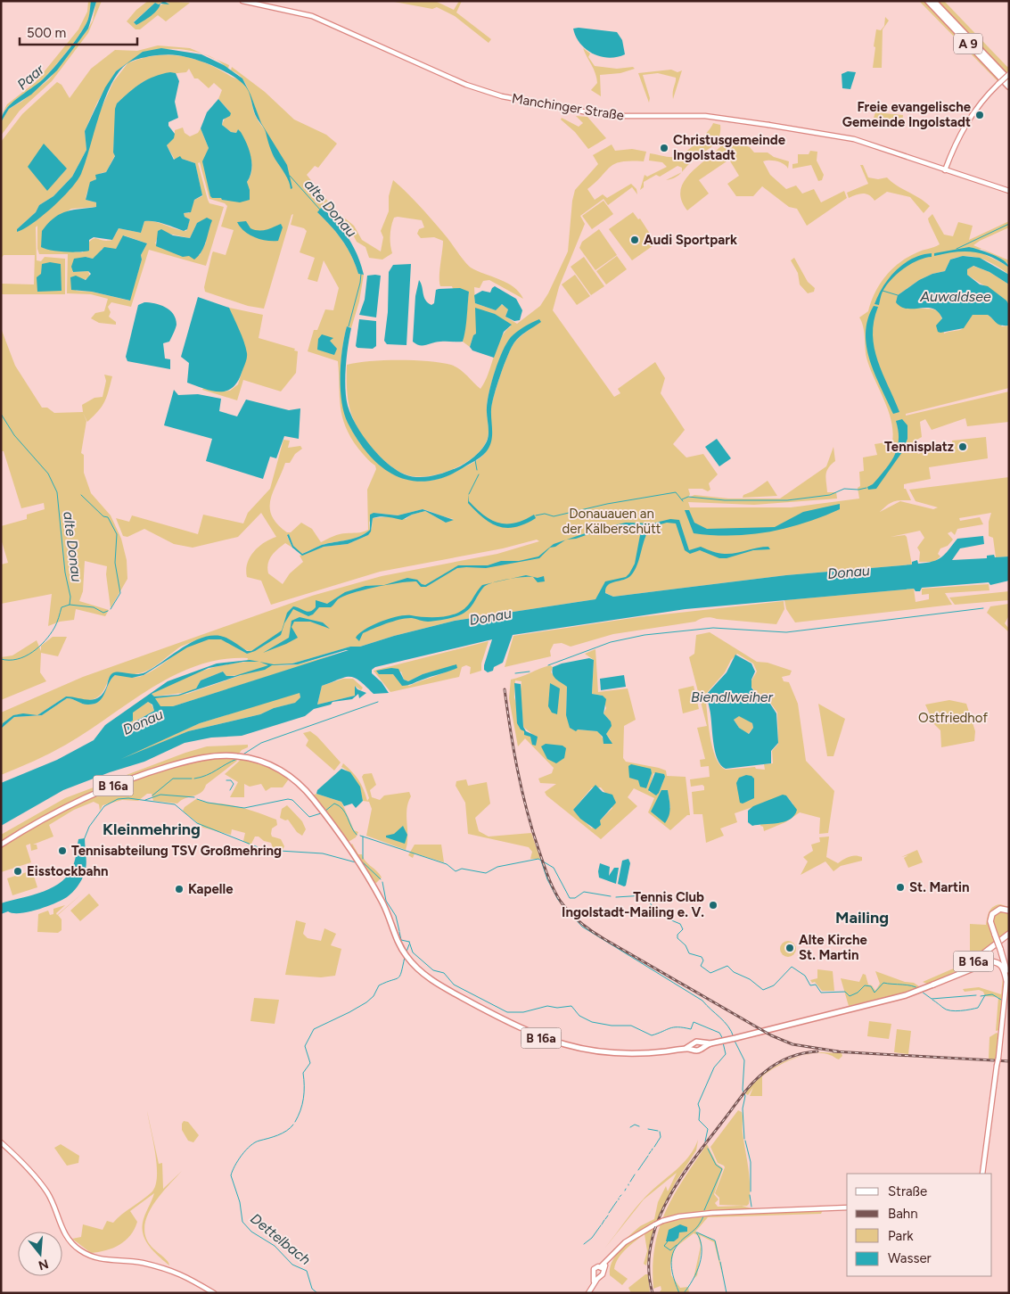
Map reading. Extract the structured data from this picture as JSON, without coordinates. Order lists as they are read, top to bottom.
{
  "streets": {
    "highway": ["A 9", "B 16a"],
    "main road": ["Manchinger Straße"]
  },
  "districts": ["Kleinmehring", "Mailing"],
  "water": [
    "Paar",
    "alte Donau",
    "Auwaldsee",
    "Donau",
    "Biendlweiher",
    "Dettelbach"
  ],
  "parks": ["Donauauen an der Kälberschütt", "Ostfriedhof"],
  "places": [
    "Freie evangelische Gemeinde Ingolstadt",
    "Christusgemeinde Ingolstadt",
    "Audi Sportpark",
    "Tennisplatz",
    "Tennisabteilung TSV Großmehring",
    "Eisstockbahn",
    "St. Martin",
    "Kapelle",
    "Tennis Club Ingolstadt-Mailing e. V.",
    "Alte Kirche St. Martin"
  ],
  "legend": [
    "Straße",
    "Bahn",
    "Park",
    "Wasser"
  ],
  "scale_bar": "500 m",
  "north": "bottom"
}
